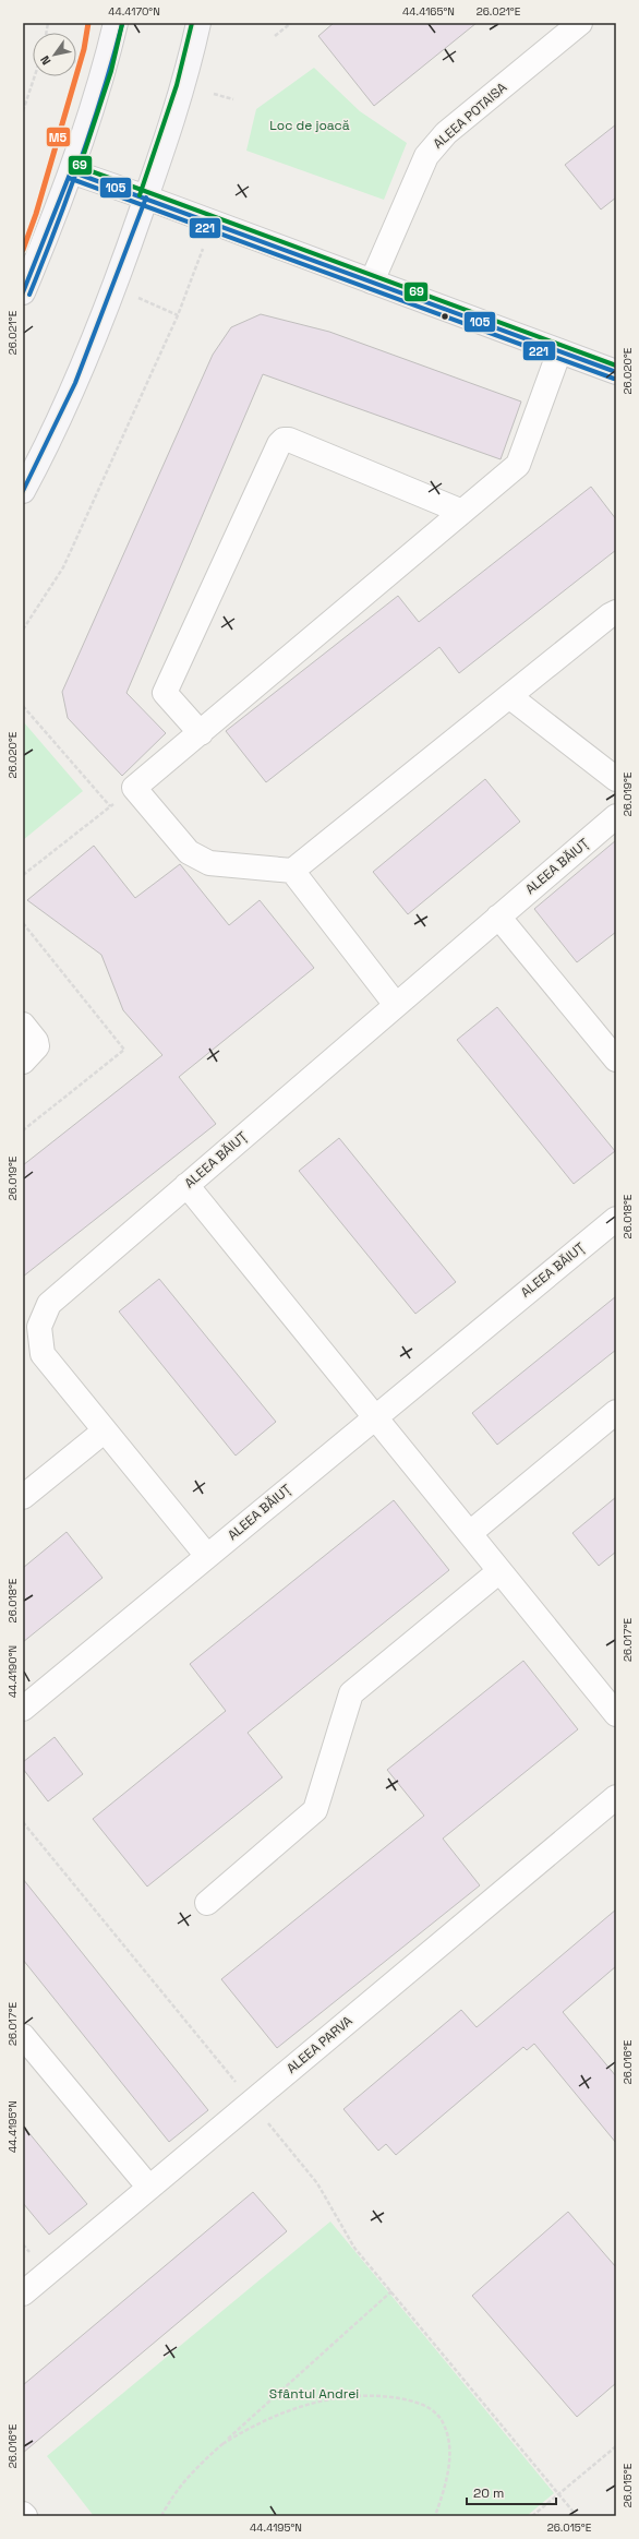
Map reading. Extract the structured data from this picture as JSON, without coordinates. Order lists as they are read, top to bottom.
{
  "streets": {
    "street": ["ALEEA POTAISA", "ALEEA BĂIUȚ", "ALEEA PARVA"]
  },
  "parks": ["Loc de joacă", "Sfântul Andrei"],
  "lines": [
    "transit line M5",
    "transit line 69",
    "transit line 221",
    "transit line 105"
  ],
  "scale_bar": "20 m",
  "north": "bottom left",
  "coordinates": [
    "44.4170°N",
    "44.4165°N",
    "26.021°E",
    "26.020°E",
    "26.019°E",
    "26.018°E",
    "26.017°E",
    "44.4190°N",
    "26.016°E",
    "44.4195°N",
    "26.015°E"
  ]
}
